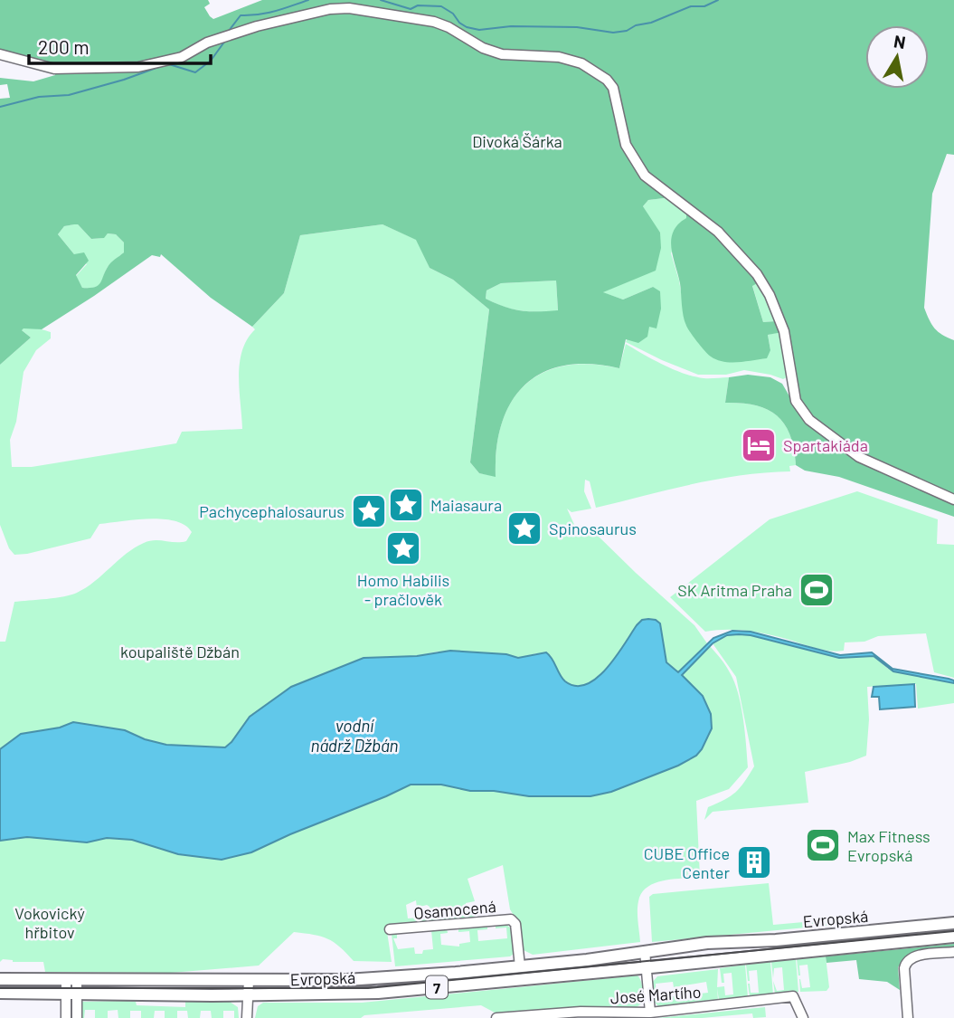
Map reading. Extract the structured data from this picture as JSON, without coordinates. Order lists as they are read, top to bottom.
{
  "streets": {
    "main road": ["Evropská", "7"],
    "street": ["Osamocená", "José Martího"]
  },
  "crossings": [
    ["Osamocená", "Evropská"]
  ],
  "water": ["vodní nádrž Džbán"],
  "parks": ["Divoká Šárka", "koupaliště Džbán", "Vokovický hřbitov"],
  "places": {
    "hotel": ["Spartakiáda"],
    "place": [
      "Maiasaura",
      "Pachycephalosaurus",
      "Spinosaurus",
      "Homo Habilis - pračlověk"
    ],
    "sports": ["SK Aritma Praha", "Max Fitness Evropská"],
    "building": ["CUBE Office Center"]
  },
  "scale_bar": "200 m",
  "north": "top"
}
